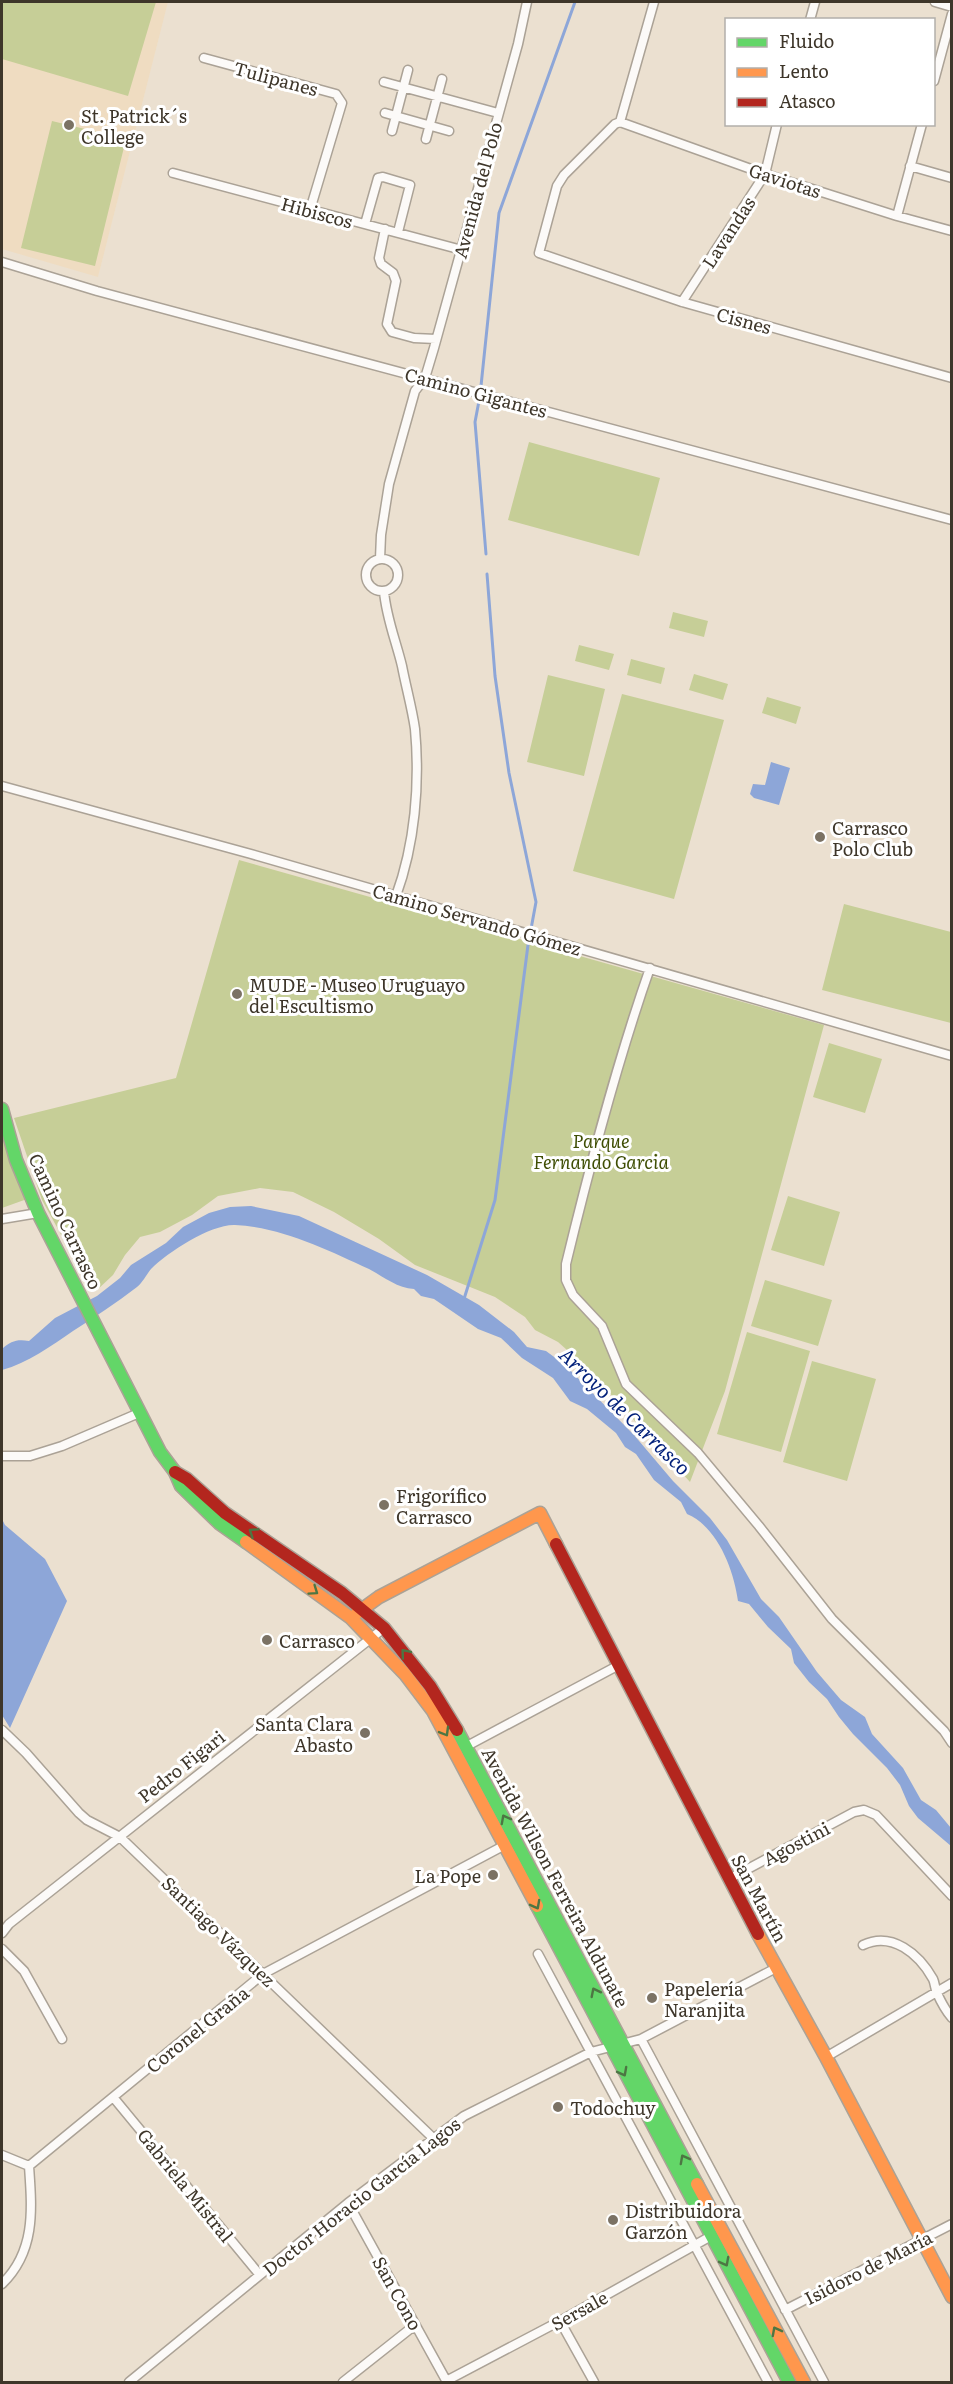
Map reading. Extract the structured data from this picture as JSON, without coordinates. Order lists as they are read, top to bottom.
{
  "streets": {
    "main road": ["Camino Carrasco", "Avenida Wilson Ferreira Aldunate", "San Martín"],
    "street": [
      "Tulipanes",
      "Gaviotas",
      "Avenida del Polo",
      "Hibiscos",
      "Lavandas",
      "Cisnes",
      "Camino Gigantes",
      "Camino Servando Gómez",
      "Pedro Figari",
      "Agostini",
      "Santiago Vázquez",
      "Coronel Graña",
      "Gabriela Mistral",
      "Doctor Horacio García Lagos",
      "Isidoro de María",
      "San Cono",
      "Sersale"
    ]
  },
  "crossings": [
    ["Tulipanes", "Hibiscos"],
    ["Gaviotas", "Lavandas"],
    ["Gaviotas", "Cisnes"],
    ["Avenida del Polo", "Hibiscos"],
    ["Avenida del Polo", "Camino Gigantes"],
    ["Lavandas", "Cisnes"],
    ["Camino Carrasco", "Avenida Wilson Ferreira Aldunate"],
    ["Pedro Figari", "Avenida Wilson Ferreira Aldunate"],
    ["Pedro Figari", "Santiago Vázquez"],
    ["Agostini", "San Martín"],
    ["Avenida Wilson Ferreira Aldunate", "San Martín"],
    ["Avenida Wilson Ferreira Aldunate", "Coronel Graña"],
    ["Avenida Wilson Ferreira Aldunate", "Doctor Horacio García Lagos"],
    ["Avenida Wilson Ferreira Aldunate", "Sersale"],
    ["San Martín", "Doctor Horacio García Lagos"],
    ["San Martín", "Isidoro de María"],
    ["Santiago Vázquez", "Coronel Graña"],
    ["Santiago Vázquez", "Doctor Horacio García Lagos"],
    ["Coronel Graña", "Gabriela Mistral"],
    ["Gabriela Mistral", "Doctor Horacio García Lagos"],
    ["Doctor Horacio García Lagos", "San Cono"],
    ["San Cono", "Sersale"]
  ],
  "water": ["Arroyo de Carrasco"],
  "parks": ["Parque Fernando Garcia"],
  "places": [
    "St. Patrick´s College",
    "Carrasco Polo Club",
    "MUDE - Museo Uruguayo del Escultismo",
    "Frigorífico Carrasco",
    "Carrasco",
    "Santa Clara Abasto",
    "La Pope",
    "Papelería Naranjita",
    "Todochuy",
    "Distribuidora Garzón"
  ],
  "legend": ["Fluido", "Lento", "Atasco"]
}
